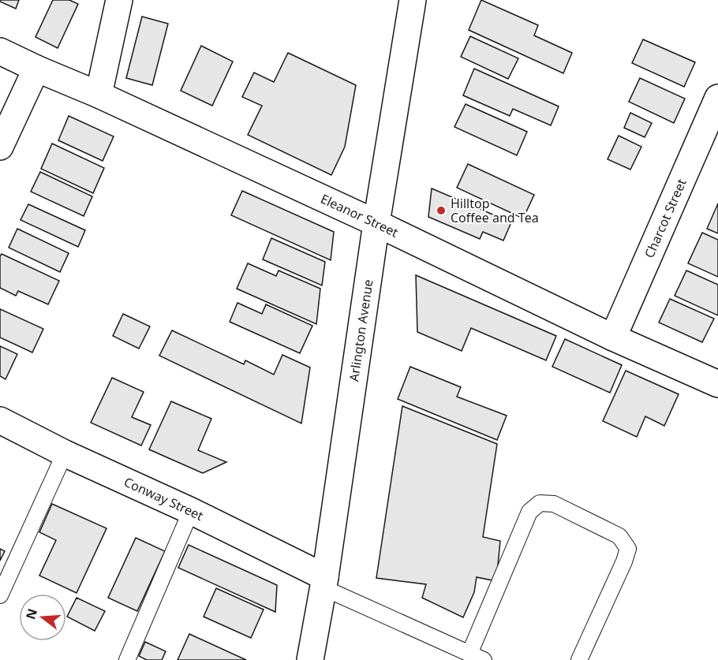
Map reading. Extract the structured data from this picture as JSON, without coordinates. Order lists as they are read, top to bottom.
{
  "streets": {
    "street": [
      "Eleanor Street",
      "Charcot Street",
      "Arlington Avenue",
      "Conway Street"
    ]
  },
  "crossings": [
    ["Eleanor Street", "Charcot Street"],
    ["Eleanor Street", "Arlington Avenue"],
    ["Arlington Avenue", "Conway Street"]
  ],
  "places": ["Hilltop Coffee and Tea"],
  "north": "left"
}
